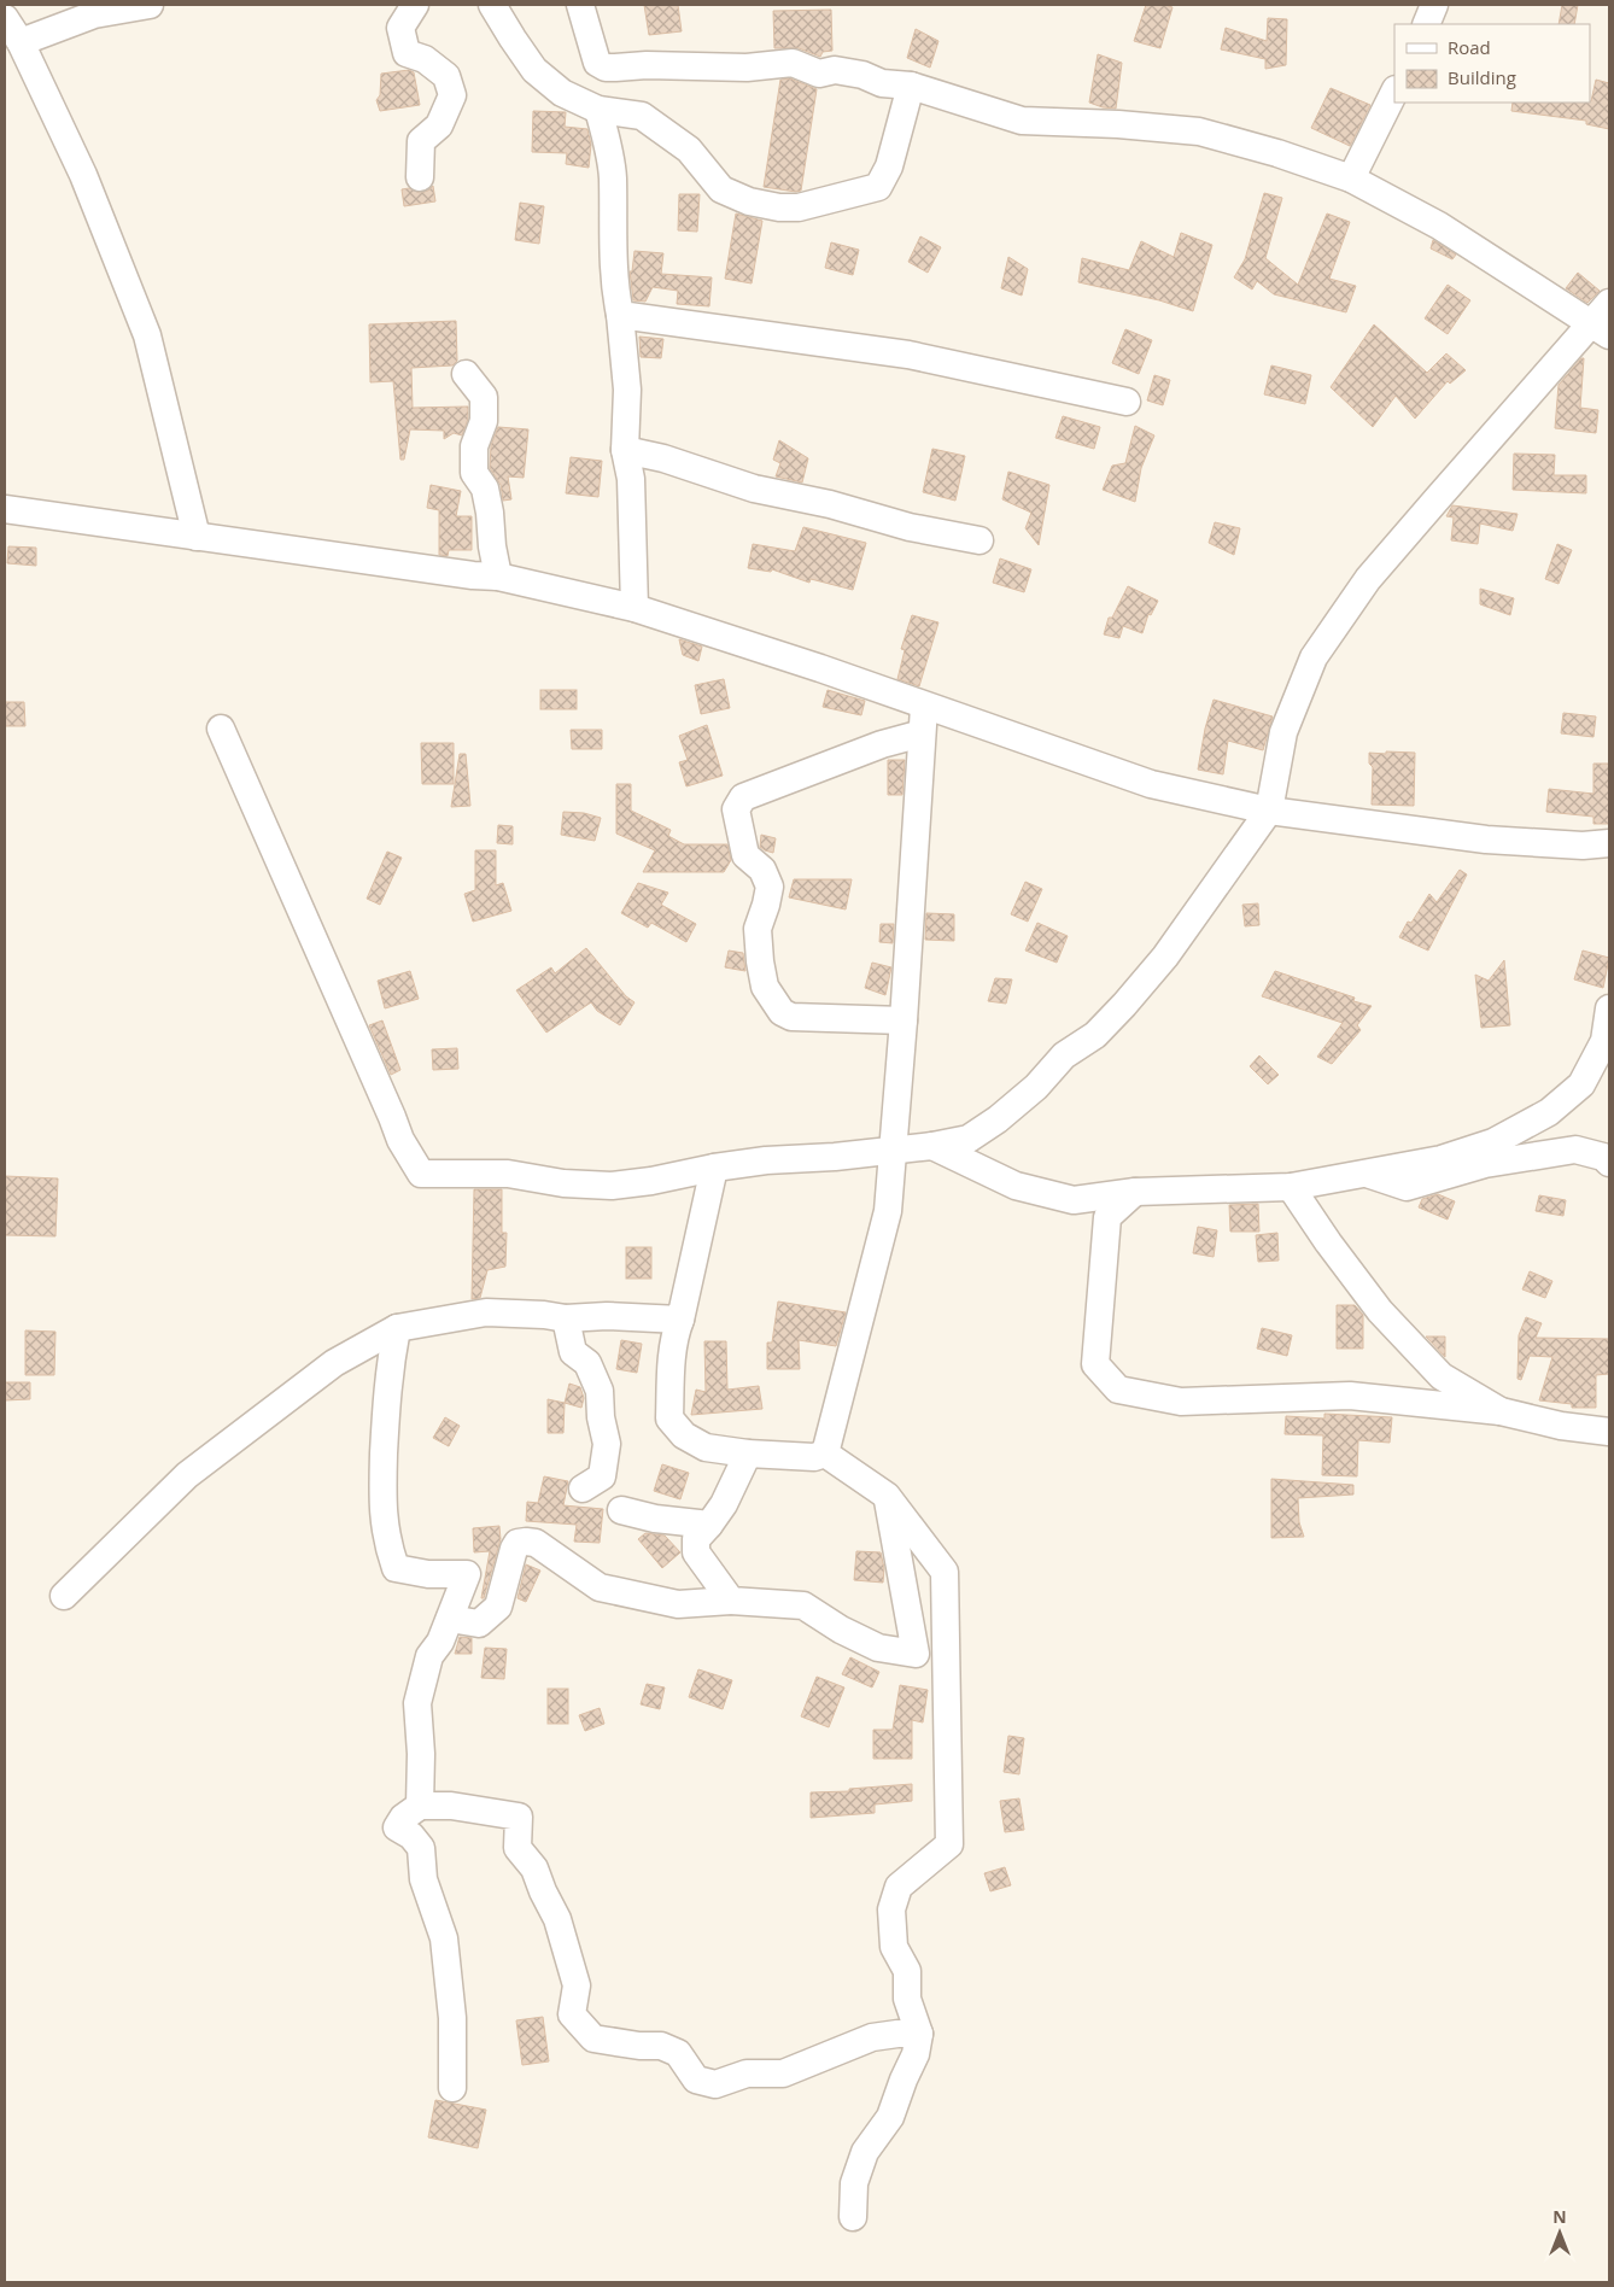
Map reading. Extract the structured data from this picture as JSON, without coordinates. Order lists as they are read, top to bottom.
{
  "legend": ["Road", "Building"],
  "north": "top"
}
